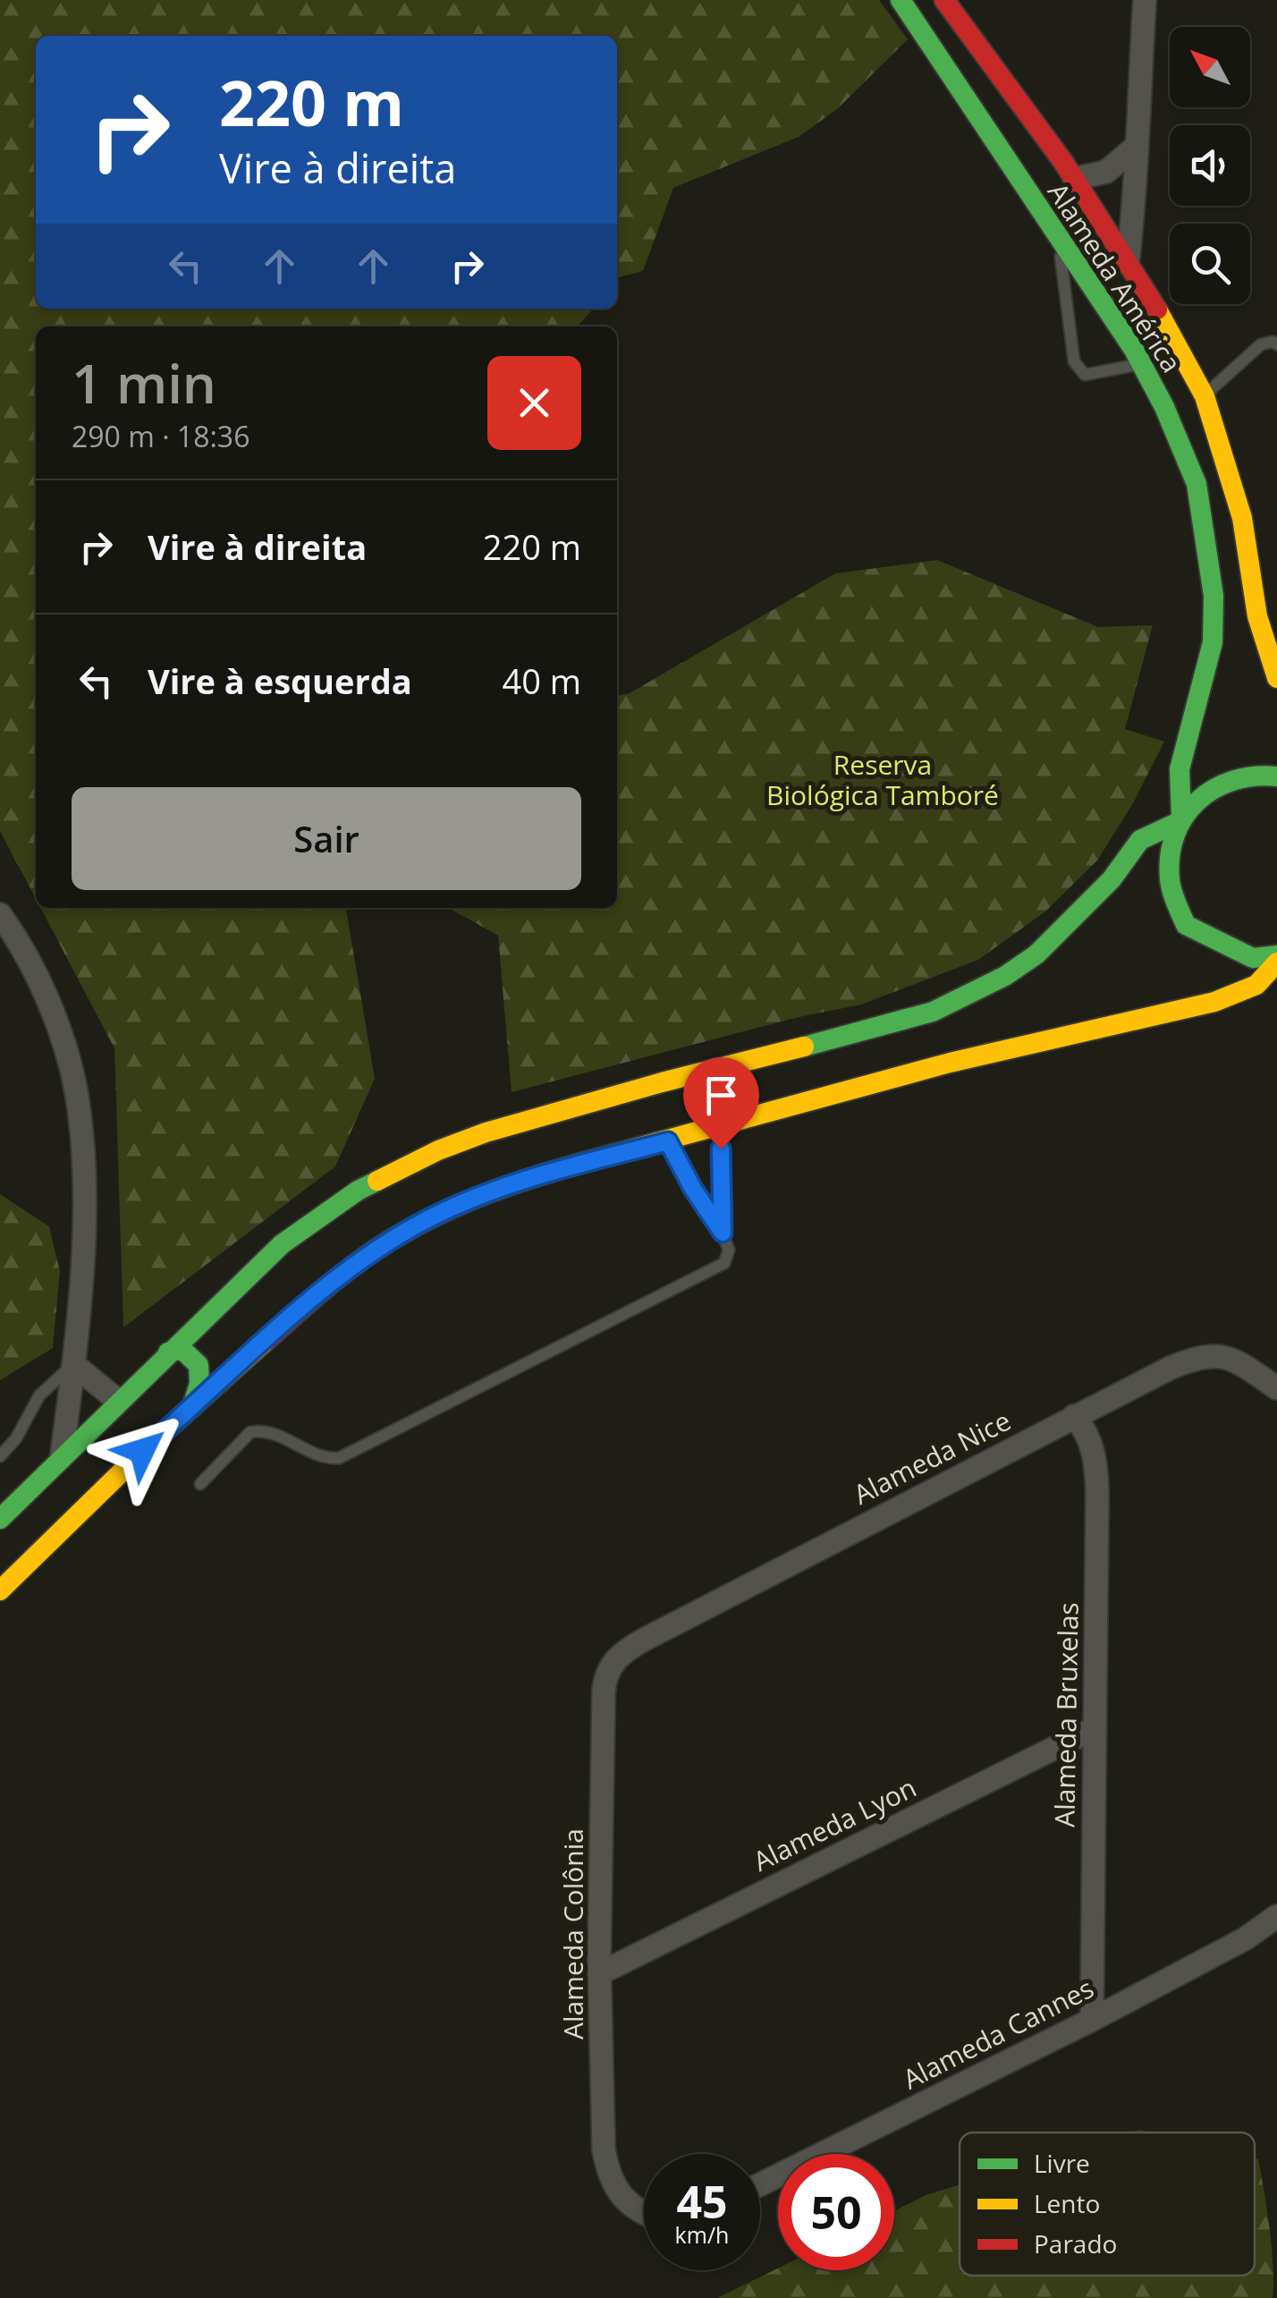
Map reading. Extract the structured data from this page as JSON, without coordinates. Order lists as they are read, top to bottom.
{
  "streets": {
    "main road": ["Alameda América"],
    "street": [
      "Alameda Nice",
      "Alameda Bruxelas",
      "Alameda Lyon",
      "Alameda Colônia",
      "Alameda Cannes"
    ]
  },
  "crossings": [
    ["Alameda Nice", "Alameda Bruxelas"],
    ["Alameda Nice", "Alameda Colônia"],
    ["Alameda Bruxelas", "Alameda Lyon"],
    ["Alameda Bruxelas", "Alameda Cannes"],
    ["Alameda Lyon", "Alameda Colônia"]
  ],
  "parks": ["Reserva Biológica Tamboré"],
  "legend": ["Livre", "Lento", "Parado"],
  "north": "top left",
  "page": {
    "turn": ["220 m", "Vire à direita"],
    "heading": ["1 min", "290 m · 18:36"],
    "list": [
      {
        "name": "Vire à direita",
        "value": "220 m"
      },
      {
        "name": "Vire à esquerda",
        "value": "40 m"
      }
    ],
    "buttons": "Sair",
    "speed": "45 km/h",
    "limit": "50"
  }
}
